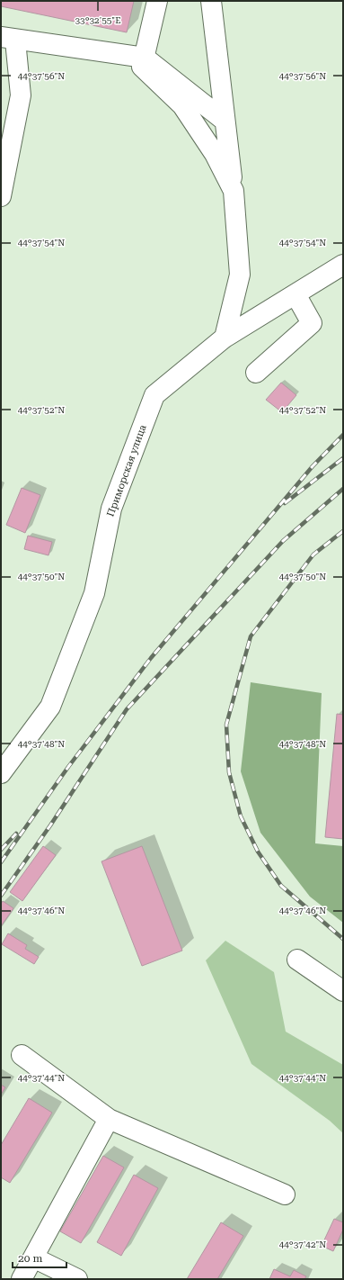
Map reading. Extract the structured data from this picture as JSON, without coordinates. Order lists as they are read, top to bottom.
{
  "streets": {
    "street": ["Приморская улица"]
  },
  "scale_bar": "20 m",
  "coordinates": [
    "33°32'55\"E",
    "44°37'56\"N",
    "44°37'54\"N",
    "44°37'52\"N",
    "44°37'50\"N",
    "44°37'48\"N",
    "44°37'46\"N",
    "44°37'44\"N",
    "44°37'42\"N"
  ]
}
